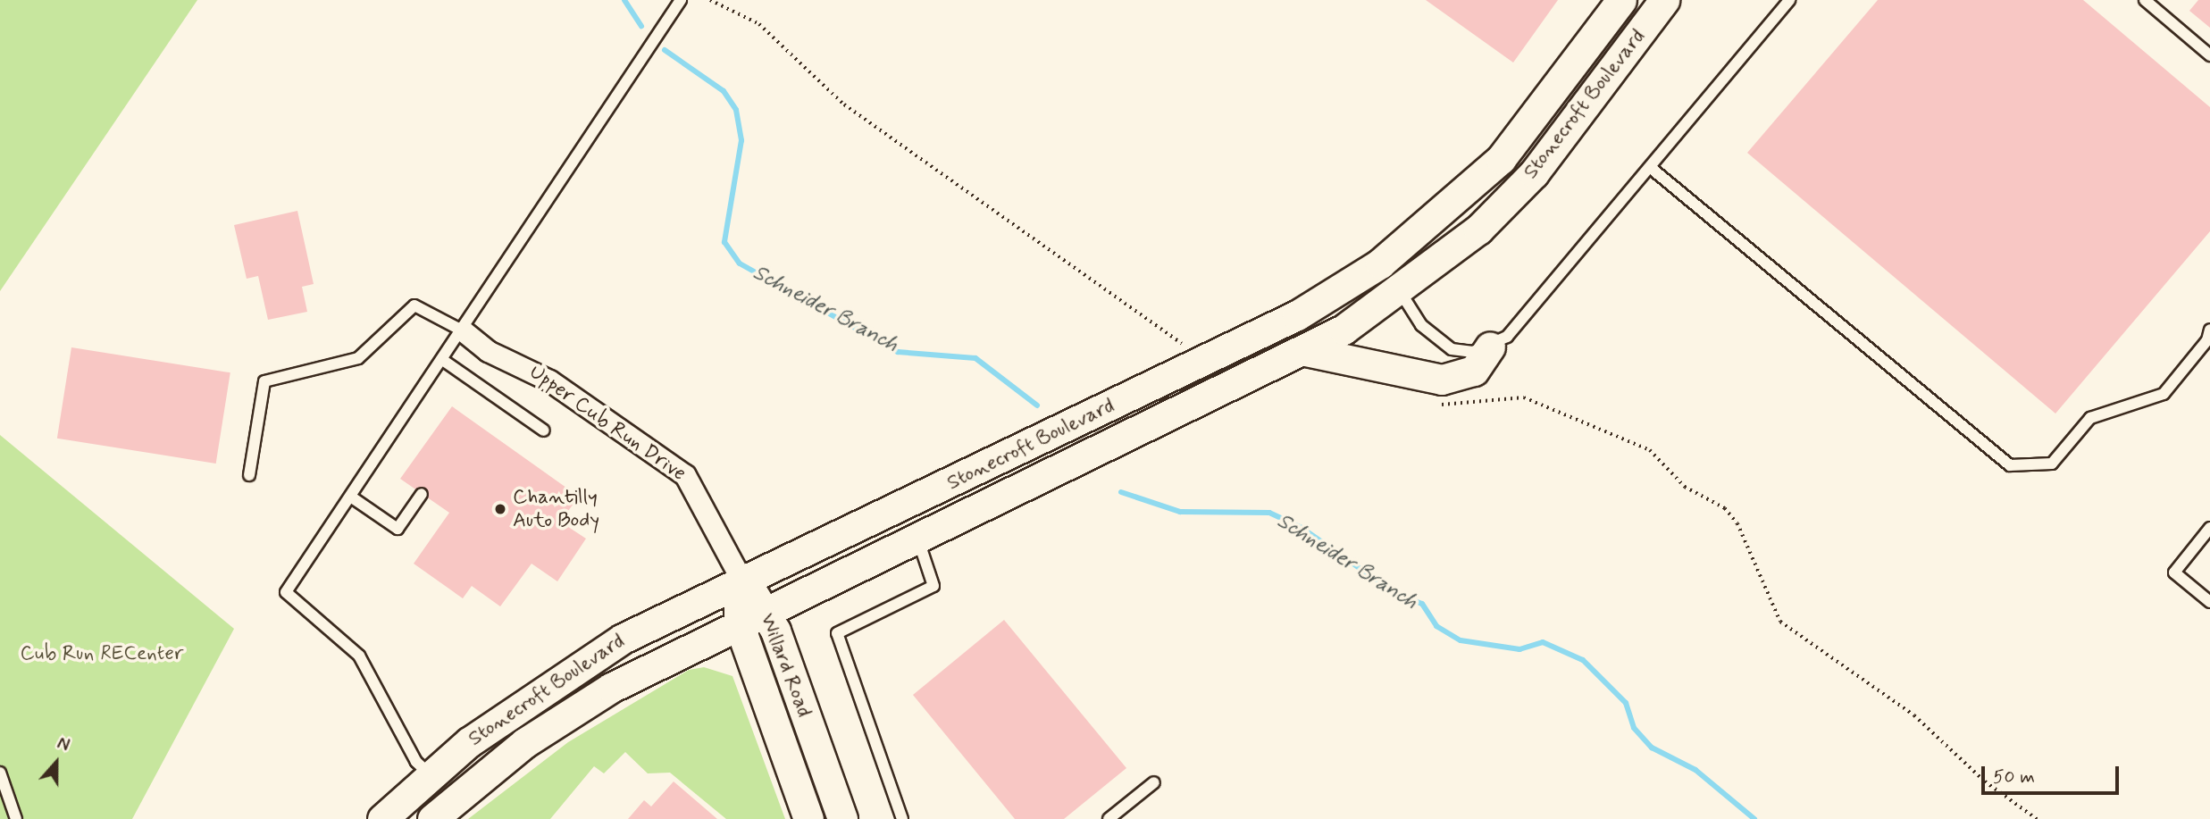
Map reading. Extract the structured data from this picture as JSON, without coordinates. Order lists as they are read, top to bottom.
{
  "streets": {
    "main road": ["Stonecroft Boulevard", "Willard Road"],
    "street": ["Upper Cub Run Drive"]
  },
  "crossings": [
    ["Stonecroft Boulevard", "Upper Cub Run Drive"],
    ["Stonecroft Boulevard", "Willard Road"],
    ["Upper Cub Run Drive", "Willard Road"]
  ],
  "water": ["Schneider Branch"],
  "parks": ["Cub Run RECenter"],
  "places": ["Chantilly Auto Body"],
  "scale_bar": "50 m",
  "north": "top"
}
